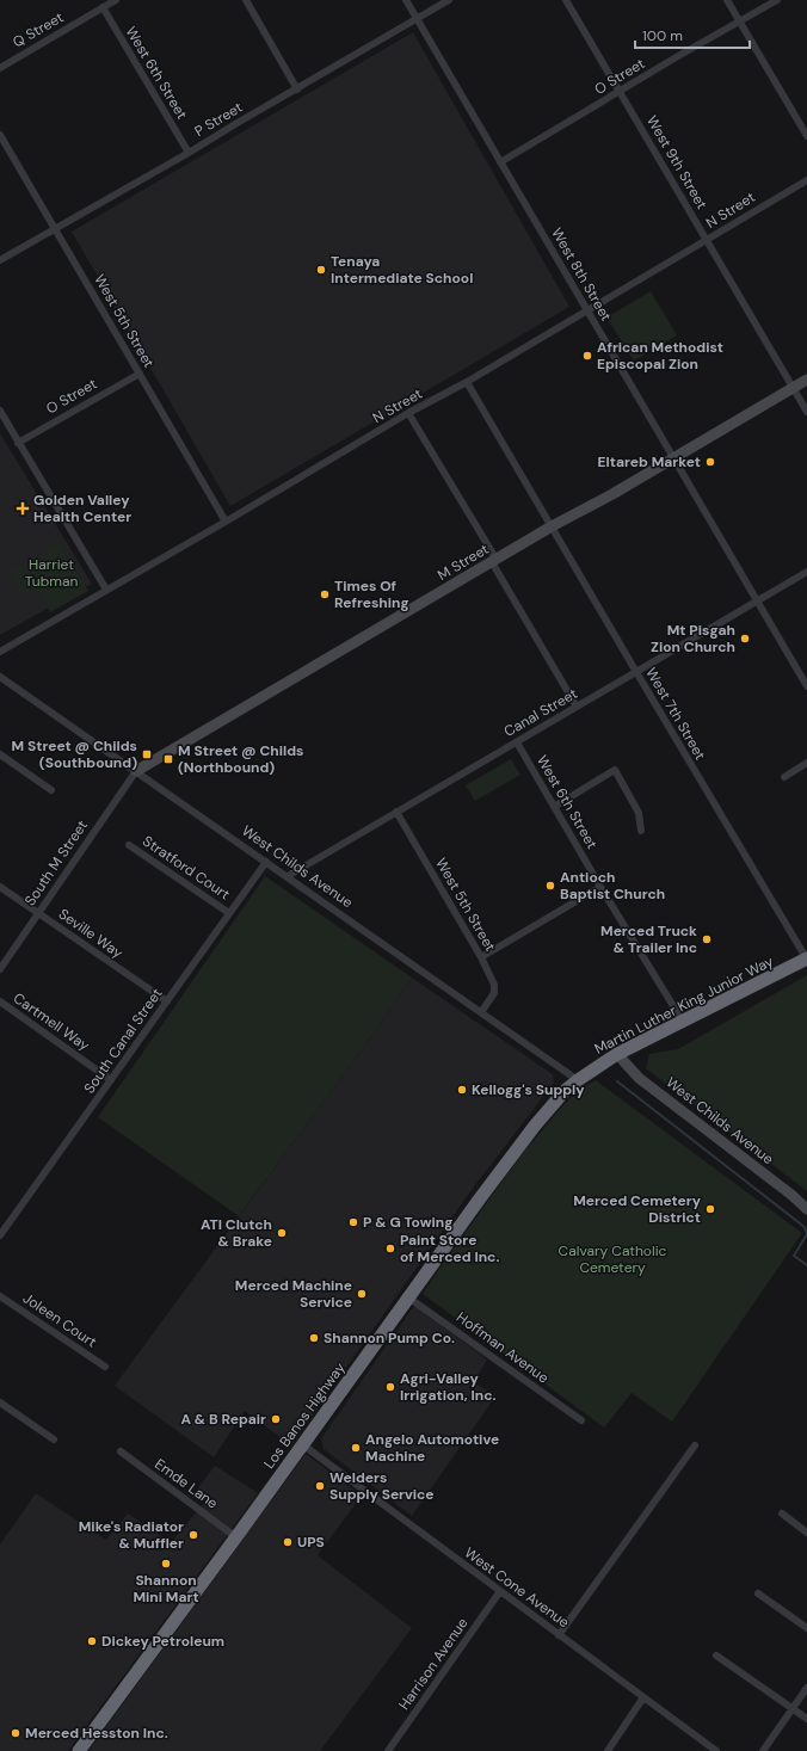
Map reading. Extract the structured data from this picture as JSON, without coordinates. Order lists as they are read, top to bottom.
{
  "streets": {
    "highway": ["Martin Luther King Junior Way", "Los Banos Highway"],
    "street": [
      "Q Street",
      "West 6th Street",
      "O Street",
      "P Street",
      "West 9th Street",
      "N Street",
      "West 8th Street",
      "West 5th Street",
      "M Street",
      "Canal Street",
      "West 7th Street",
      "South M Street",
      "West Childs Avenue",
      "Stratford Court",
      "Seville Way",
      "Cartmell Way",
      "South Canal Street",
      "Joleen Court",
      "Hoffman Avenue",
      "Emde Lane",
      "West Cone Avenue",
      "Harrison Avenue"
    ]
  },
  "crossings": [
    ["Q Street", "West 6th Street"],
    ["West 6th Street", "P Street"],
    ["West 6th Street", "Canal Street"],
    ["West 6th Street", "Martin Luther King Junior Way"],
    ["O Street", "West 9th Street"],
    ["O Street", "West 8th Street"],
    ["O Street", "West 5th Street"],
    ["P Street", "West 8th Street"],
    ["P Street", "West 5th Street"],
    ["West 9th Street", "N Street"],
    ["West 9th Street", "M Street"],
    ["N Street", "West 8th Street"],
    ["N Street", "West 5th Street"],
    ["N Street", "West 7th Street"],
    ["West 8th Street", "M Street"],
    ["West 8th Street", "Canal Street"],
    ["West 5th Street", "Canal Street"],
    ["West 5th Street", "West Childs Avenue"],
    ["M Street", "West 7th Street"],
    ["M Street", "South M Street"],
    ["M Street", "West Childs Avenue"],
    ["Canal Street", "West 7th Street"],
    ["Canal Street", "West Childs Avenue"],
    ["West 7th Street", "Martin Luther King Junior Way"],
    ["South M Street", "West Childs Avenue"],
    ["South M Street", "Seville Way"],
    ["West Childs Avenue", "Martin Luther King Junior Way"],
    ["West Childs Avenue", "South Canal Street"],
    ["West Childs Avenue", "Los Banos Highway"],
    ["Stratford Court", "South Canal Street"],
    ["Seville Way", "South Canal Street"],
    ["Martin Luther King Junior Way", "Los Banos Highway"],
    ["Cartmell Way", "South Canal Street"],
    ["Hoffman Avenue", "Los Banos Highway"],
    ["Los Banos Highway", "Emde Lane"],
    ["Los Banos Highway", "West Cone Avenue"],
    ["West Cone Avenue", "Harrison Avenue"]
  ],
  "parks": ["Harriet Tubman", "Calvary Catholic Cemetery"],
  "places": {
    "other": [
      "Tenaya Intermediate School",
      "African Methodist Episcopal Zion",
      "Eltareb Market",
      "Times Of Refreshing",
      "Mt Pisgah Zion Church",
      "Antioch Baptist Church",
      "Merced Truck & Trailer Inc",
      "Kellogg's Supply",
      "Merced Cemetery District",
      "P & G Towing",
      "ATI Clutch & Brake",
      "Paint Store of Merced Inc.",
      "Merced Machine Service",
      "Shannon Pump Co.",
      "Agri-Valley Irrigation, Inc.",
      "A & B Repair",
      "Angelo Automotive Machine",
      "Welders Supply Service",
      "Mike's Radiator & Muffler",
      "UPS",
      "Shannon Mini Mart",
      "Dickey Petroleum",
      "Merced Hesston Inc."
    ],
    "health": ["Golden Valley Health Center"],
    "transit": ["M Street @ Childs (Southbound)", "M Street @ Childs (Northbound)"]
  },
  "scale_bar": "100 m"
}
